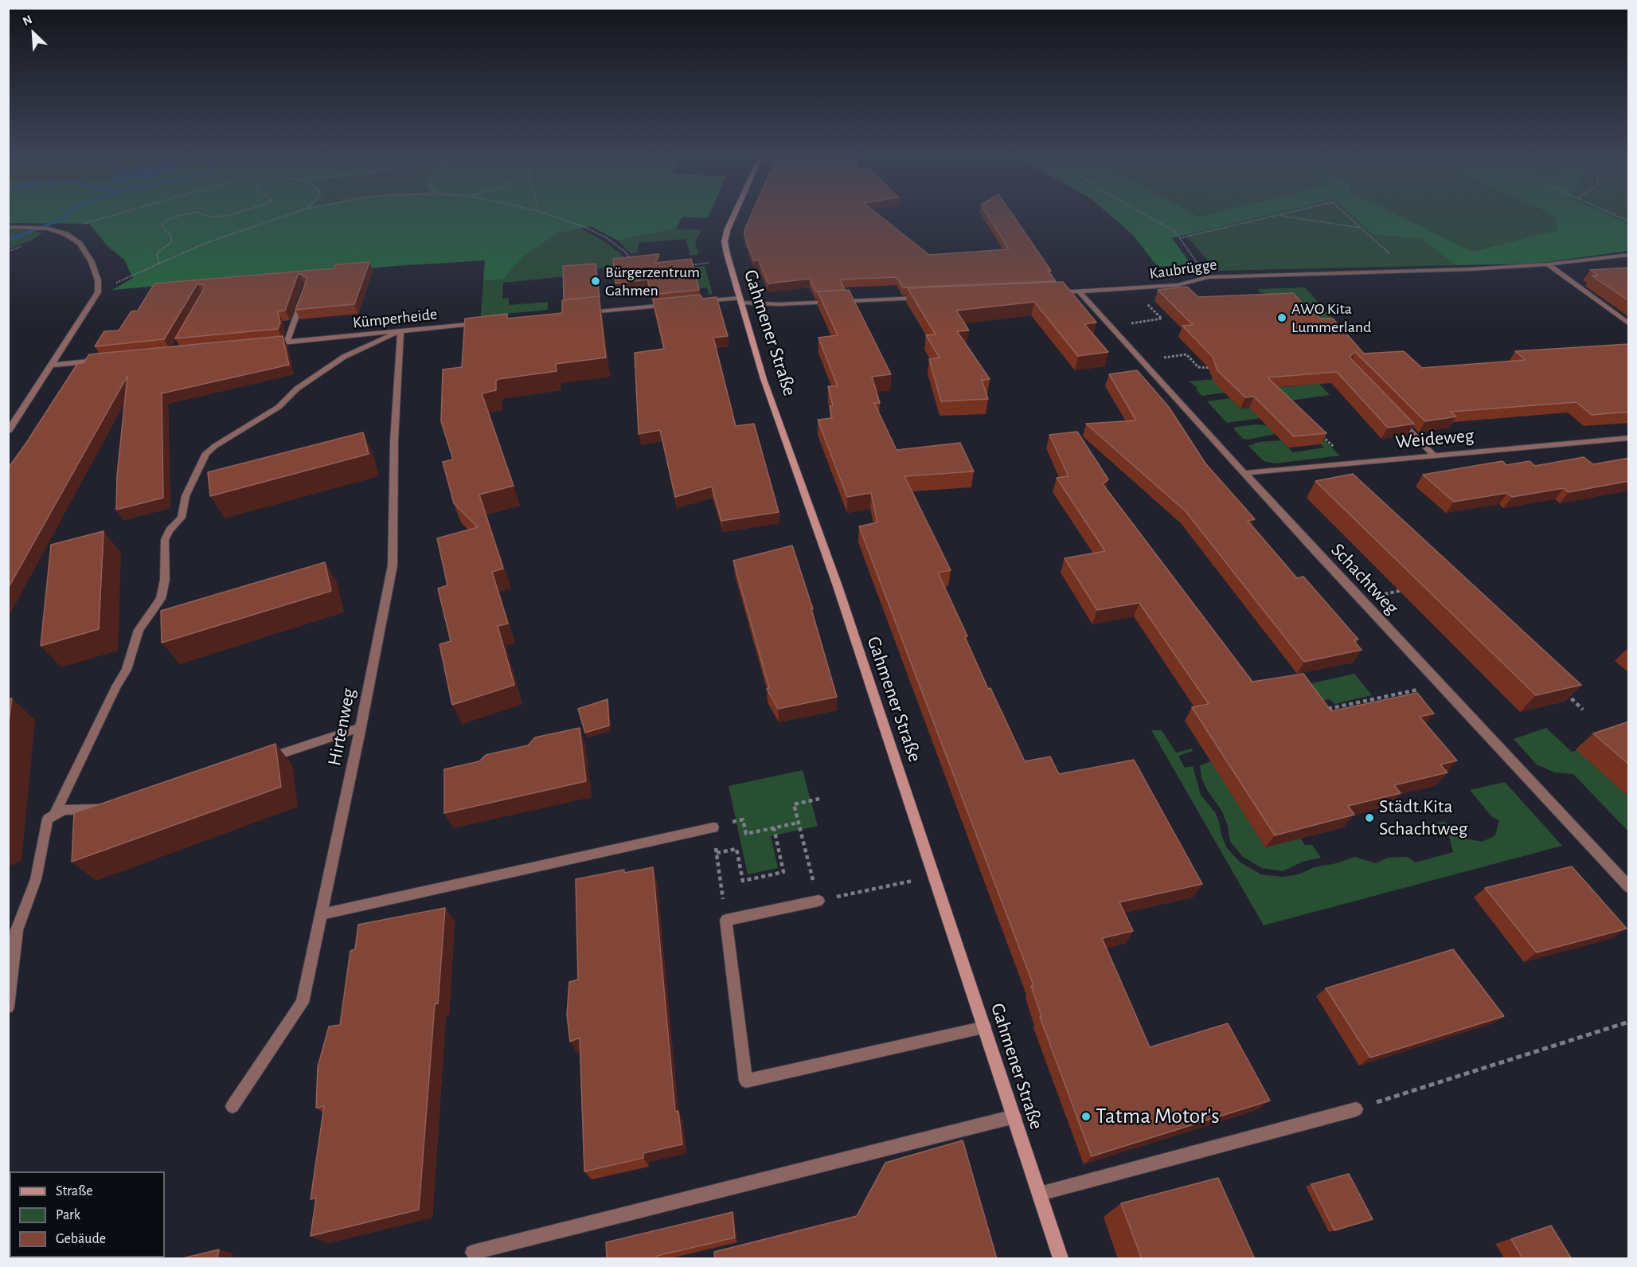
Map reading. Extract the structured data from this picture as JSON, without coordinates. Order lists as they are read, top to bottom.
{
  "streets": {
    "main road": ["Gahmener Straße"],
    "street": [
      "Kaubrügge",
      "Kümperheide",
      "Weideweg",
      "Schachtweg",
      "Hirtenweg"
    ]
  },
  "crossings": [
    ["Kaubrügge", "Schachtweg"],
    ["Kümperheide", "Hirtenweg"],
    ["Weideweg", "Schachtweg"]
  ],
  "places": [
    "Bürgerzentrum Gahmen",
    "AWO Kita Lummerland",
    "Städt.Kita Schachtweg",
    "Tatma Motor's"
  ],
  "legend": ["Straße", "Park", "Gebäude"],
  "north": "top left"
}
